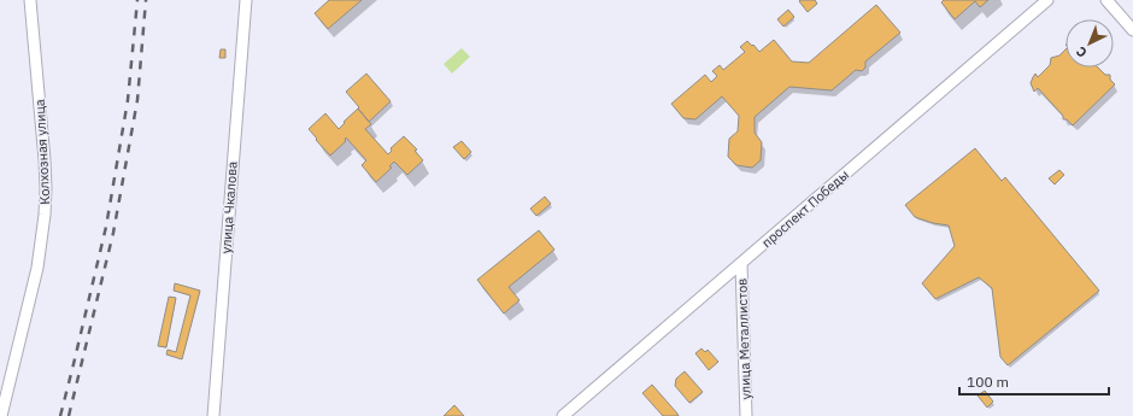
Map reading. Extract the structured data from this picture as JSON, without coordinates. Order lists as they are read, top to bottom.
{
  "streets": {
    "main road": [
      "Колхозная улица",
      "улица Чкалова",
      "проспект Победы",
      "улица Металлистов"
    ]
  },
  "crossings": [
    ["проспект Победы", "улица Металлистов"]
  ],
  "scale_bar": "100 m",
  "north": "bottom left"
}
